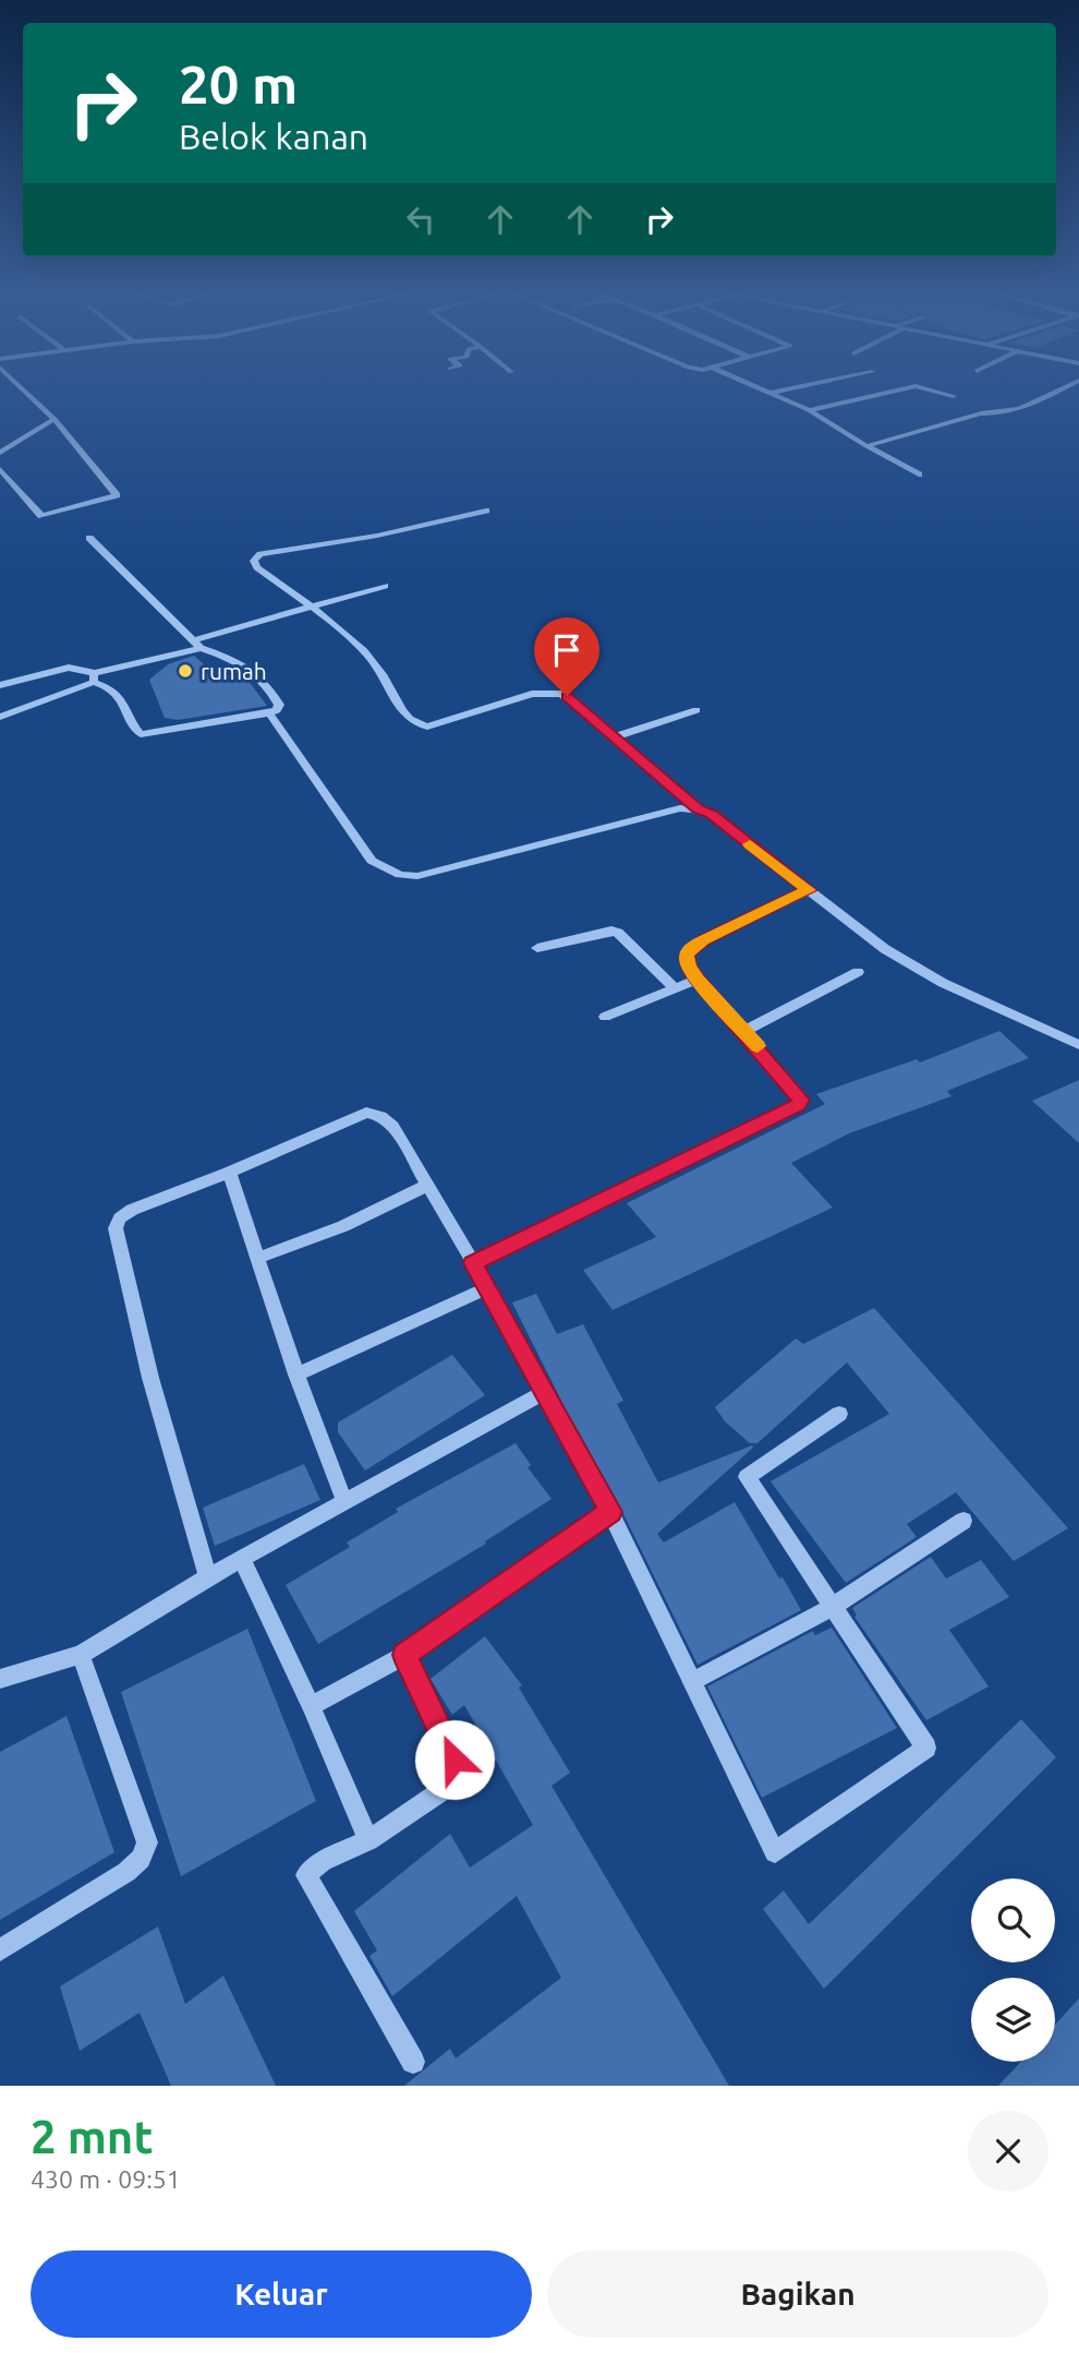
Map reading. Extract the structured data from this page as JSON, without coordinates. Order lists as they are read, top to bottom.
{
  "places": ["rumah"],
  "page": {
    "turn": ["20 m", "Belok kanan"],
    "heading": ["2 mnt", "430 m · 09:51"],
    "buttons": ["Keluar", "Bagikan"]
  }
}
